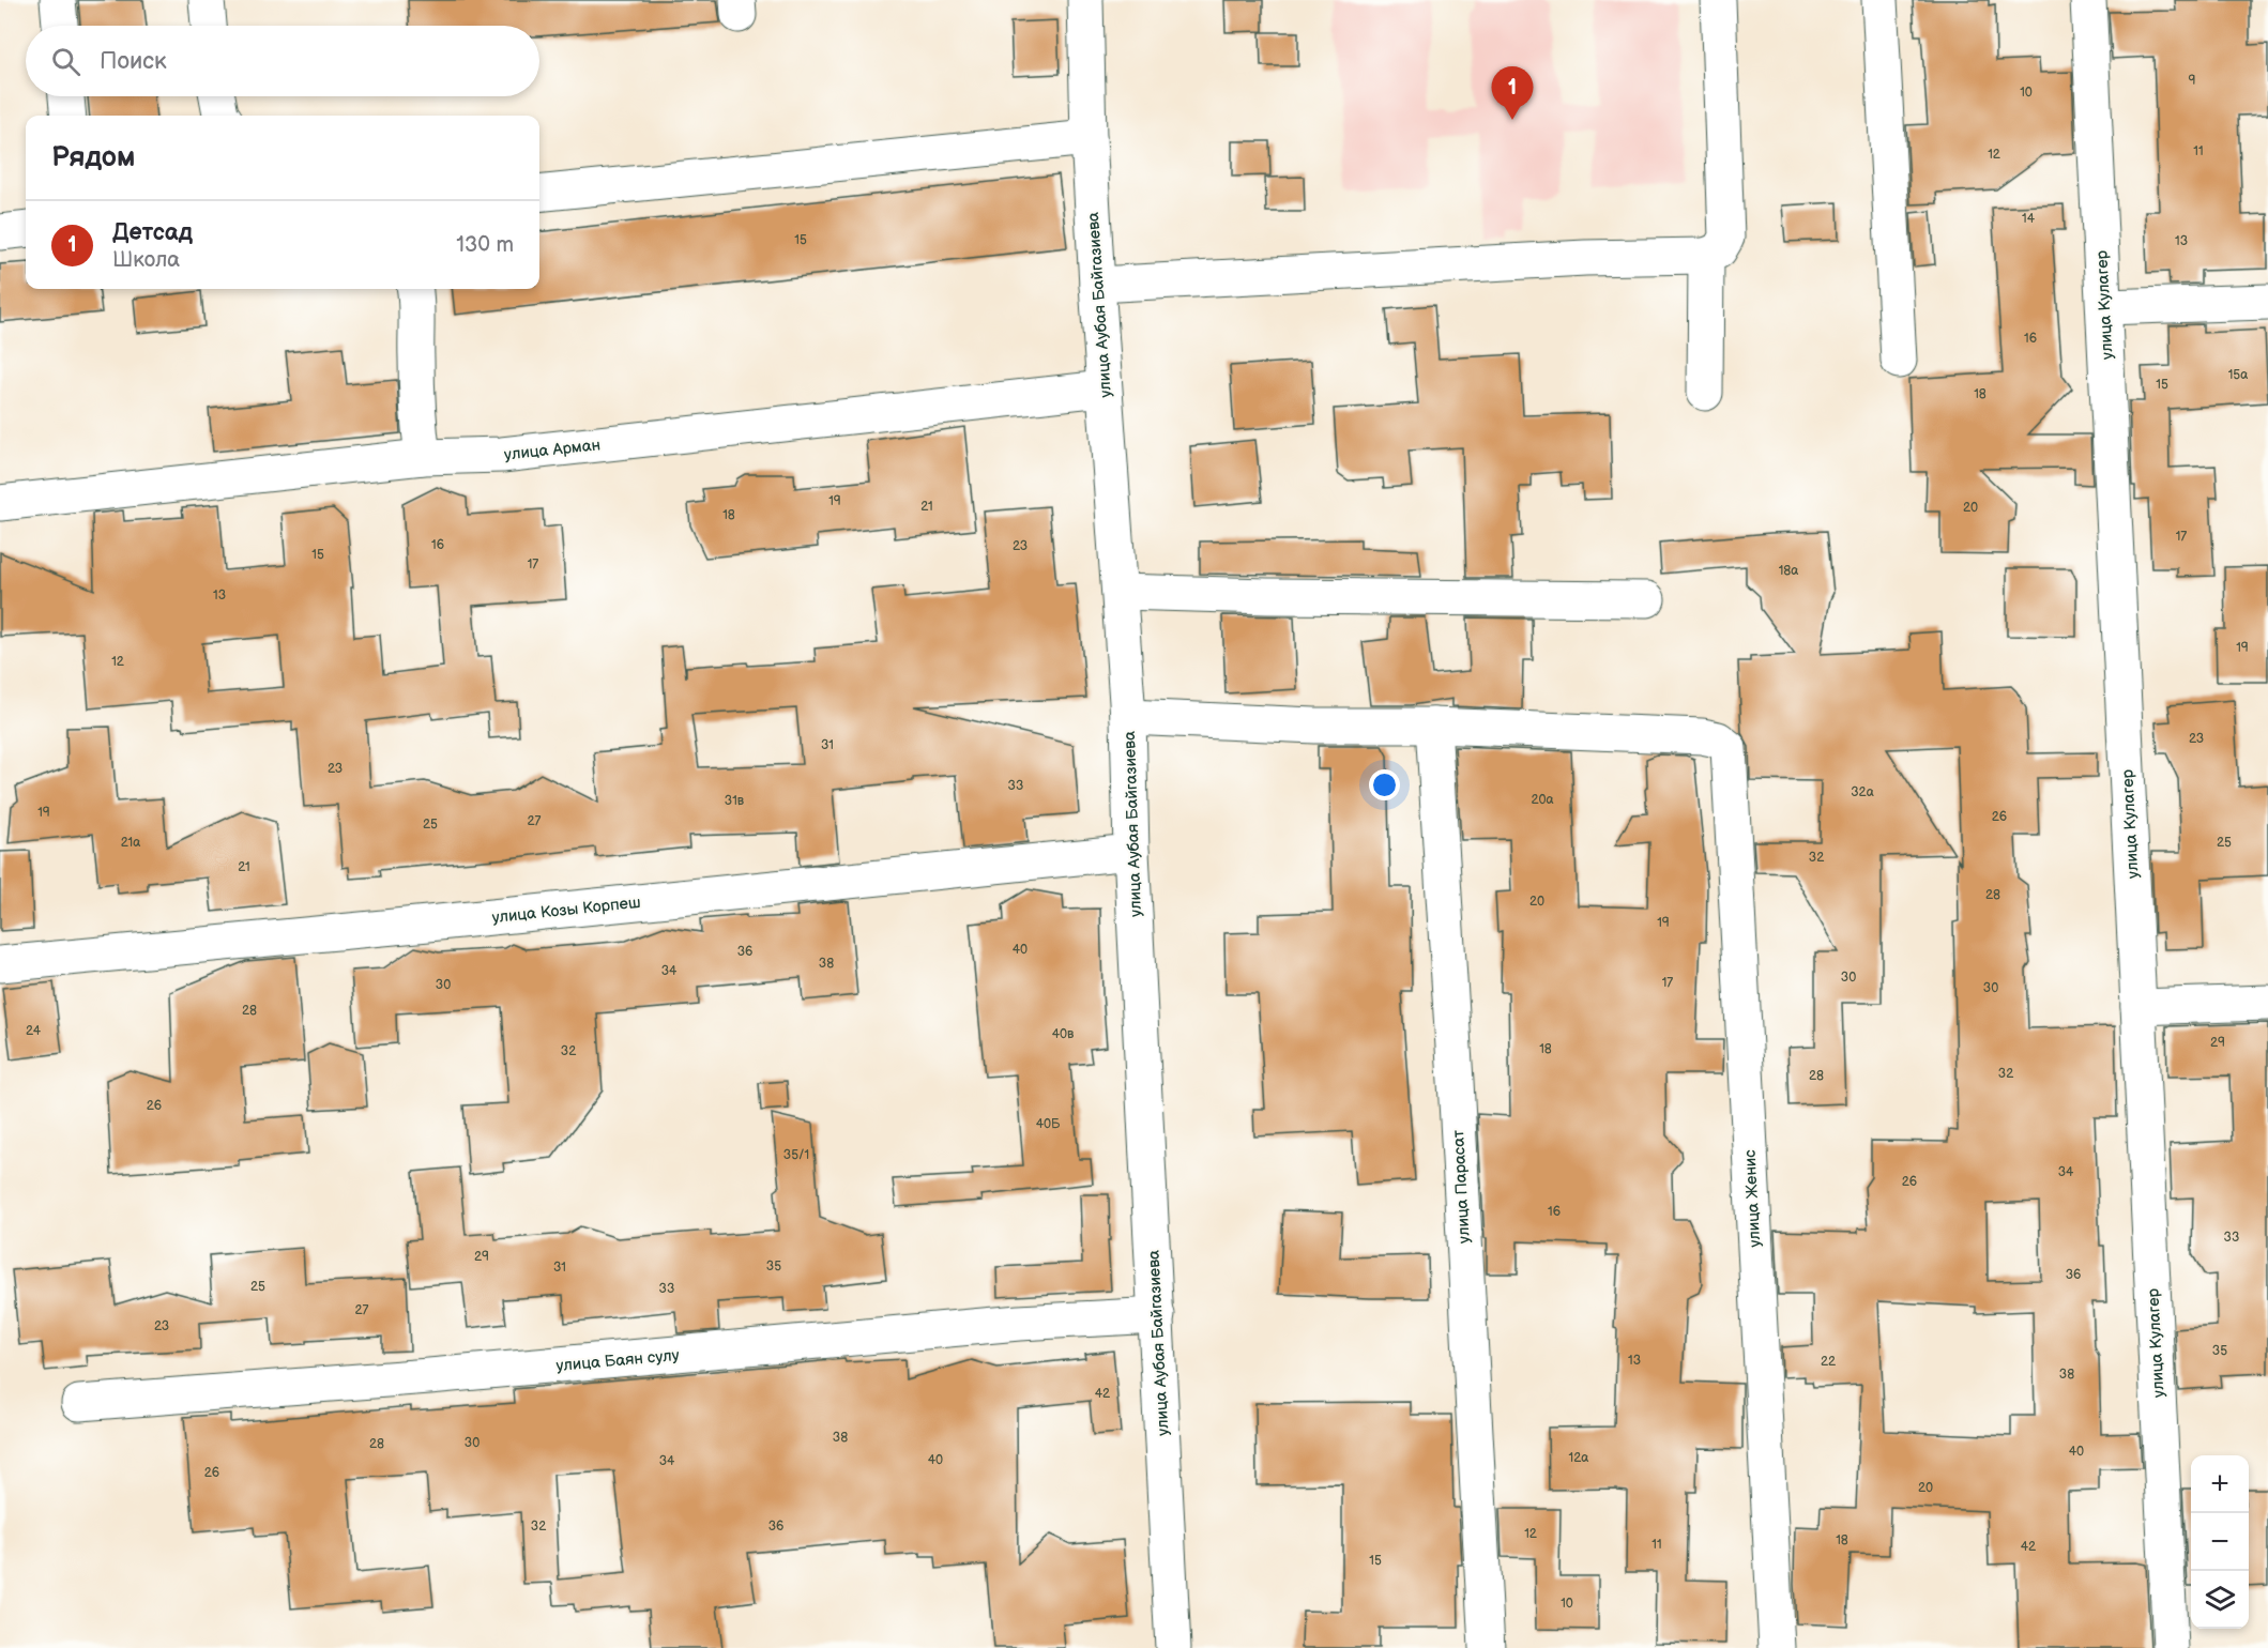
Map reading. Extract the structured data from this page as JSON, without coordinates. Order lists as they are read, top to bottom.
{
  "streets": {
    "street": [
      "улица Аубая Байгазиева",
      "улица Кулагер",
      "улица Арман",
      "улица Козы Корпеш",
      "улица Парасат",
      "улица Женис",
      "улица Баян сулу"
    ]
  },
  "crossings": [
    ["улица Аубая Байгазиева", "улица Арман"],
    ["улица Аубая Байгазиева", "улица Козы Корпеш"],
    ["улица Аубая Байгазиева", "улица Баян сулу"],
    ["улица Парасат", "улица Женис"]
  ],
  "house_numbers": [
    "9",
    "10",
    "11",
    "12",
    "14",
    "15",
    "13",
    "16",
    "15а",
    "15",
    "18",
    "19",
    "21",
    "20",
    "18",
    "17",
    "16",
    "23",
    "15",
    "17",
    "18а",
    "13",
    "19",
    "12",
    "23",
    "31",
    "23",
    "33",
    "32а",
    "20а",
    "31в",
    "19",
    "26",
    "27",
    "25",
    "21а",
    "25",
    "32",
    "21",
    "28",
    "20",
    "19",
    "40",
    "36",
    "38",
    "34",
    "30",
    "17",
    "30",
    "30",
    "28",
    "24",
    "40в",
    "29",
    "18",
    "32",
    "32",
    "28",
    "26",
    "40Б",
    "35/1",
    "34",
    "26",
    "16",
    "33",
    "29",
    "35",
    "31",
    "36",
    "25",
    "33",
    "27",
    "23",
    "35",
    "13",
    "22",
    "38",
    "42",
    "38",
    "30",
    "28",
    "40",
    "12а",
    "40",
    "34",
    "26",
    "20",
    "32",
    "36",
    "12",
    "18",
    "11",
    "42",
    "15",
    "10"
  ],
  "page": {
    "search": "Поиск",
    "pins": "1",
    "heading": "Рядом",
    "list": [
      {
        "mark": "1",
        "name": "Детсад",
        "note": "Школа",
        "value": "130 m"
      }
    ],
    "map_buttons": ["+", "−"]
  }
}
